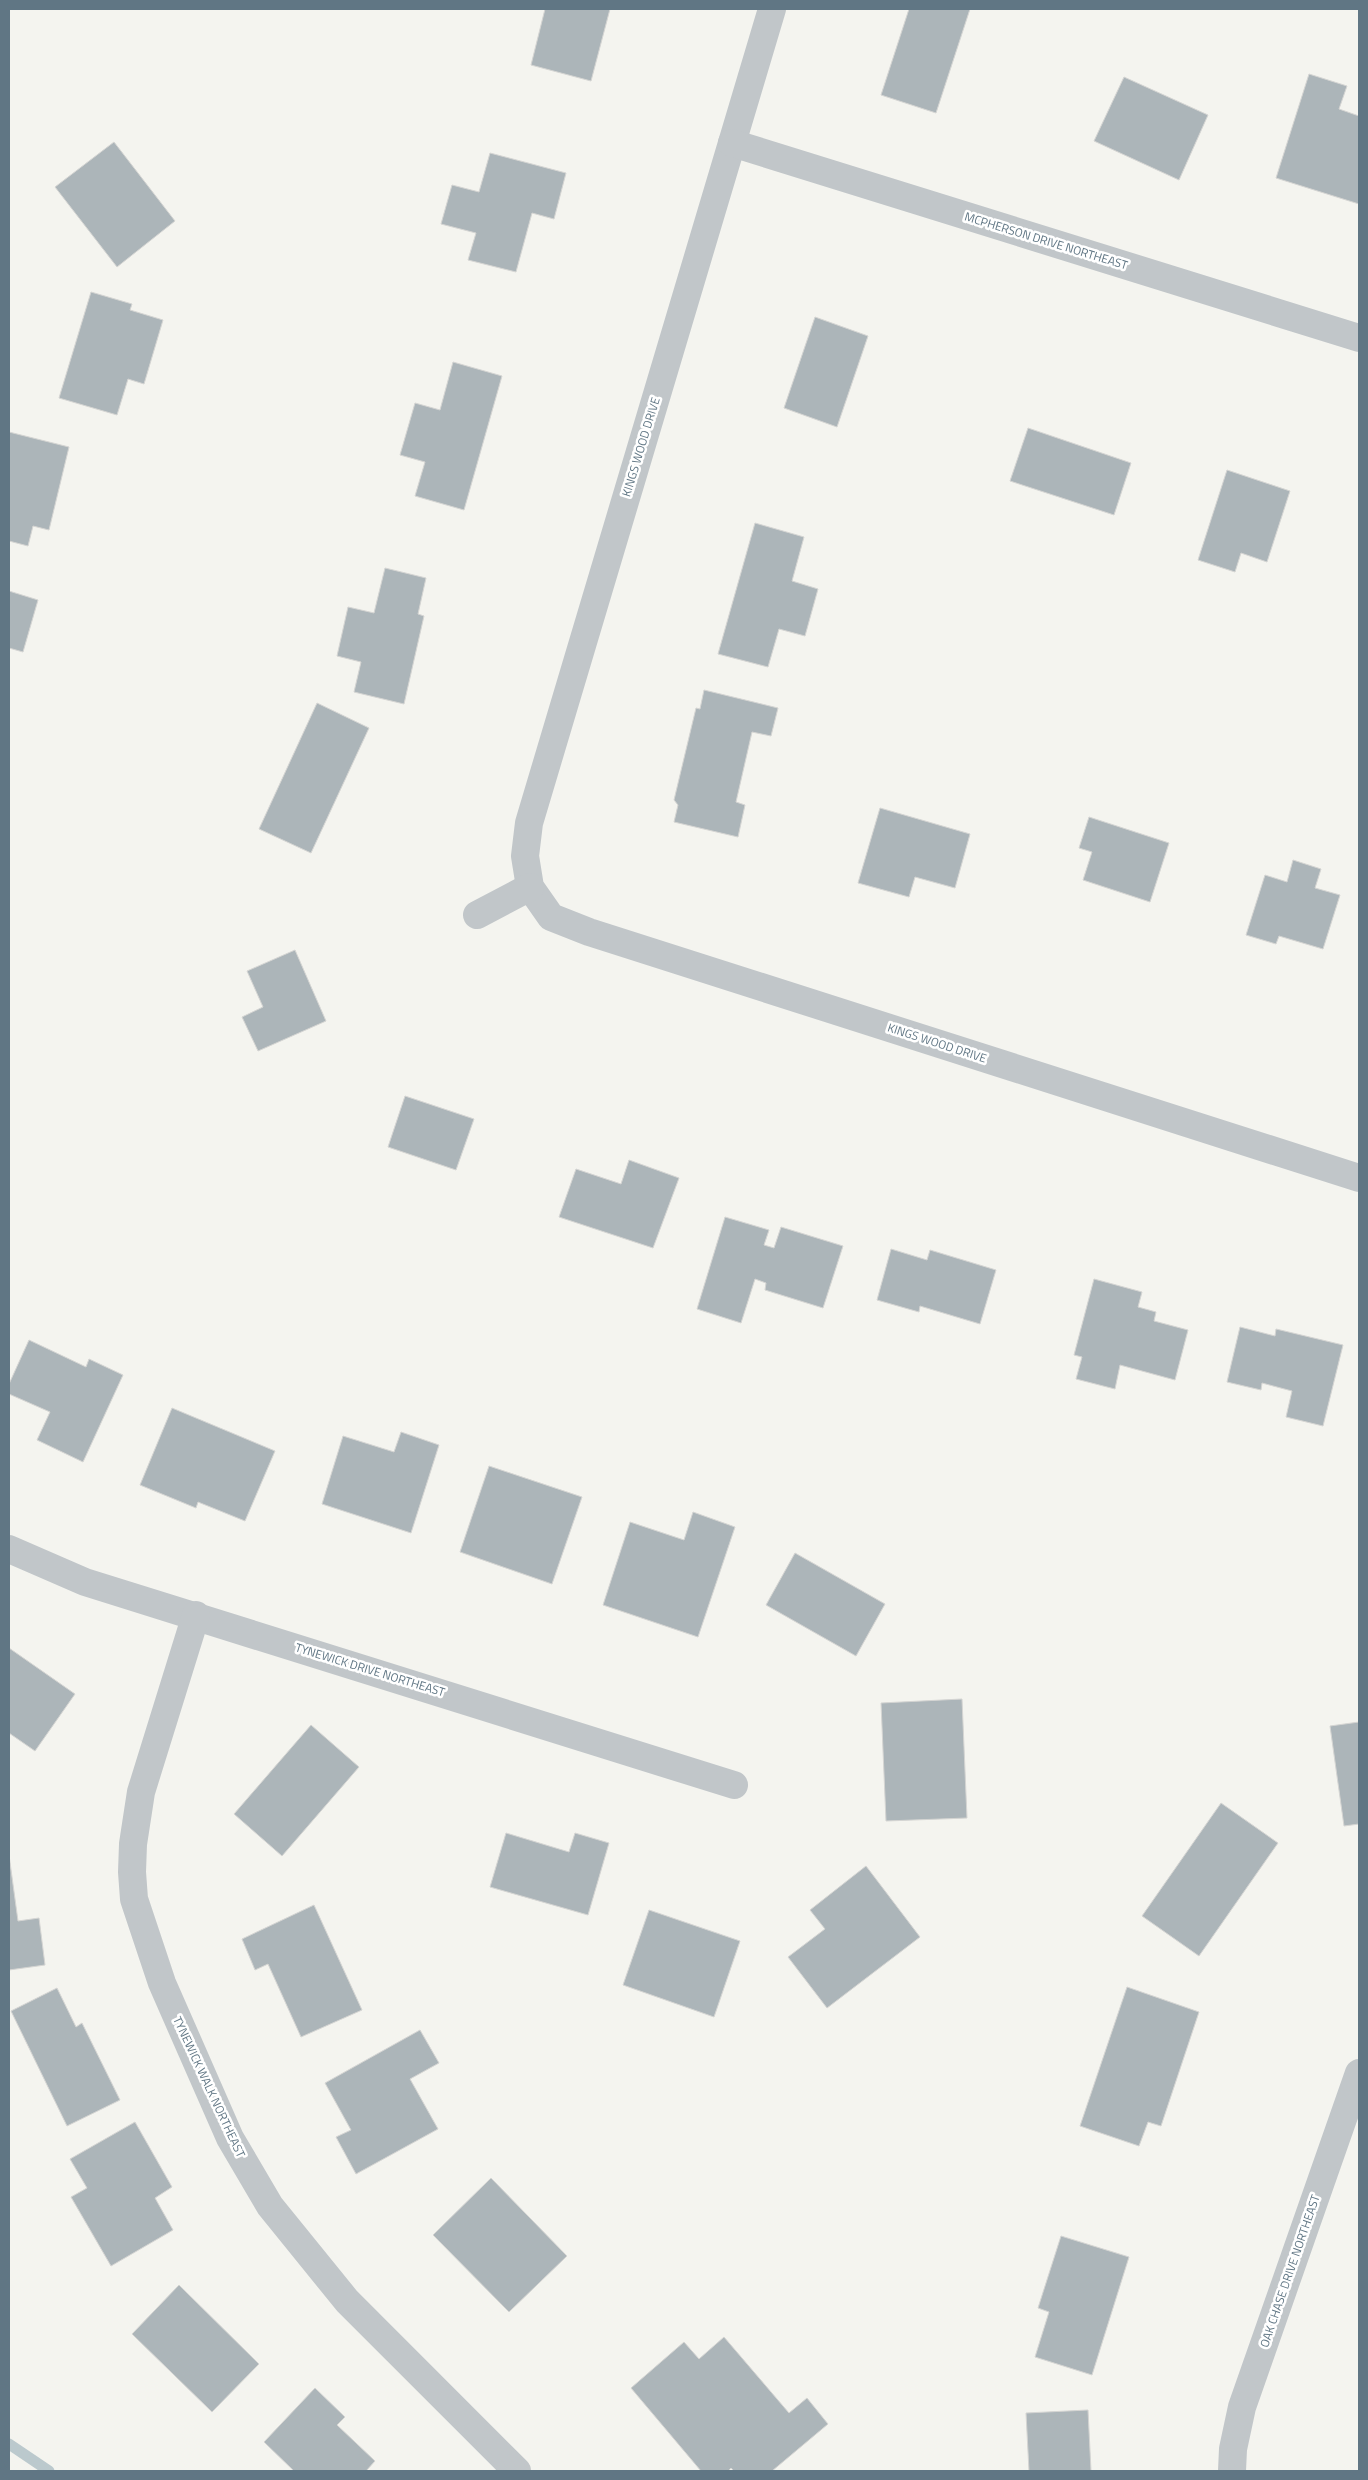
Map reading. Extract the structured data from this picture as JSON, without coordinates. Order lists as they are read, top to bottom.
{
  "streets": {
    "street": [
      "MCPHERSON DRIVE NORTHEAST",
      "KINGS WOOD DRIVE",
      "TYNEWICK DRIVE NORTHEAST",
      "TYNEWICK WALK NORTHEAST",
      "OAK CHASE DRIVE NORTHEAST"
    ]
  },
  "crossings": [
    ["MCPHERSON DRIVE NORTHEAST", "KINGS WOOD DRIVE"],
    ["TYNEWICK DRIVE NORTHEAST", "TYNEWICK WALK NORTHEAST"]
  ]
}
